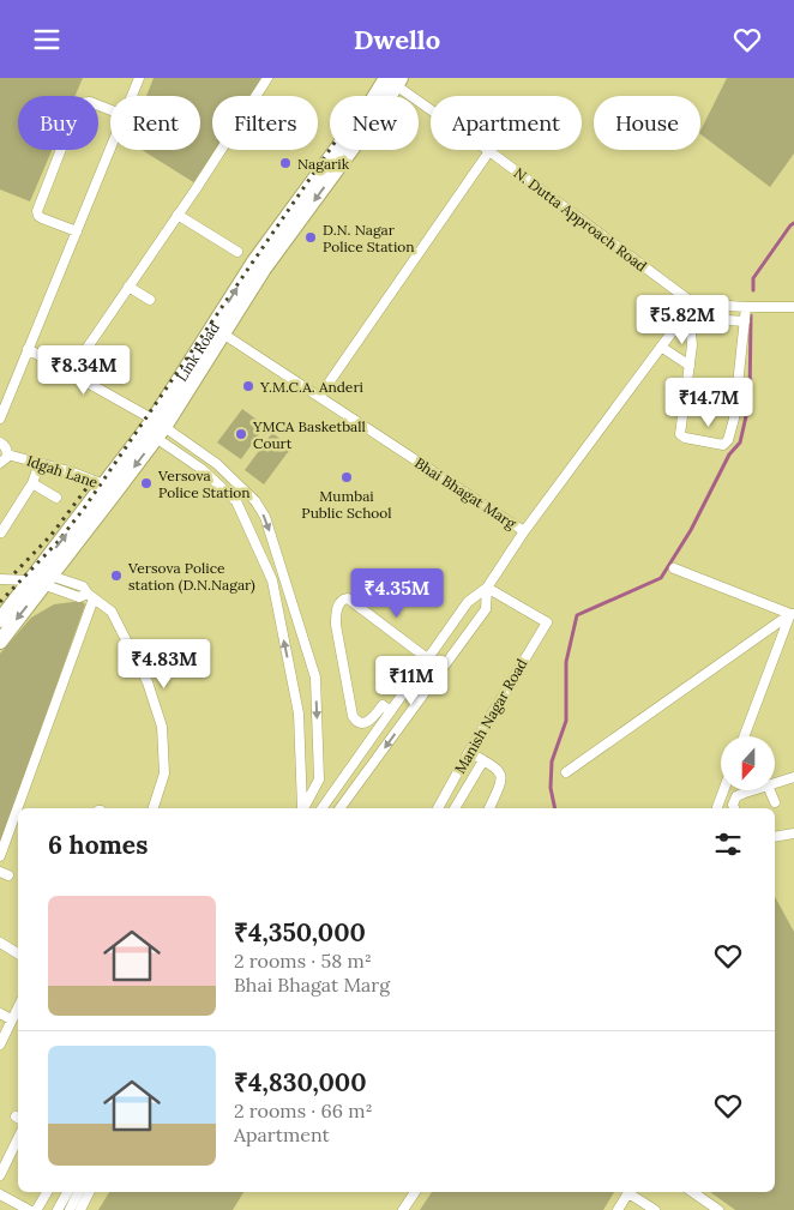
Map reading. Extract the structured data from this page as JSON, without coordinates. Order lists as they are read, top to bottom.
{
  "streets": {
    "street": [
      "N. Dutta Approach Road",
      "Idgah Lane",
      "Bhai Bhagat Marg",
      "Manish Nagar Road"
    ]
  },
  "crossings": [
    ["Bhai Bhagat Marg", "Manish Nagar Road"]
  ],
  "places": [
    "Nagarik",
    "D.N. Nagar Police Station",
    "Y.M.C.A. Anderi",
    "YMCA Basketball Court",
    "Mumbai Public School",
    "Versova Police Station",
    "Versova Police station (D.N.Nagar)"
  ],
  "north": "bottom",
  "page": {
    "header": "Dwello",
    "chip": [
      "Buy",
      "Rent",
      "Filters",
      "New",
      "Apartment",
      "House"
    ],
    "price": [
      "₹5.82M",
      "₹8.34M",
      "₹14.7M",
      "₹4.35M",
      "₹4.83M",
      "₹11M"
    ],
    "heading": "6 homes",
    "list": [
      {
        "name": "₹4,350,000",
        "note": "2 rooms · 58 m² · Bhai Bhagat Marg"
      },
      {
        "name": "₹4,830,000",
        "note": "2 rooms · 66 m² · Apartment"
      }
    ]
  }
}
